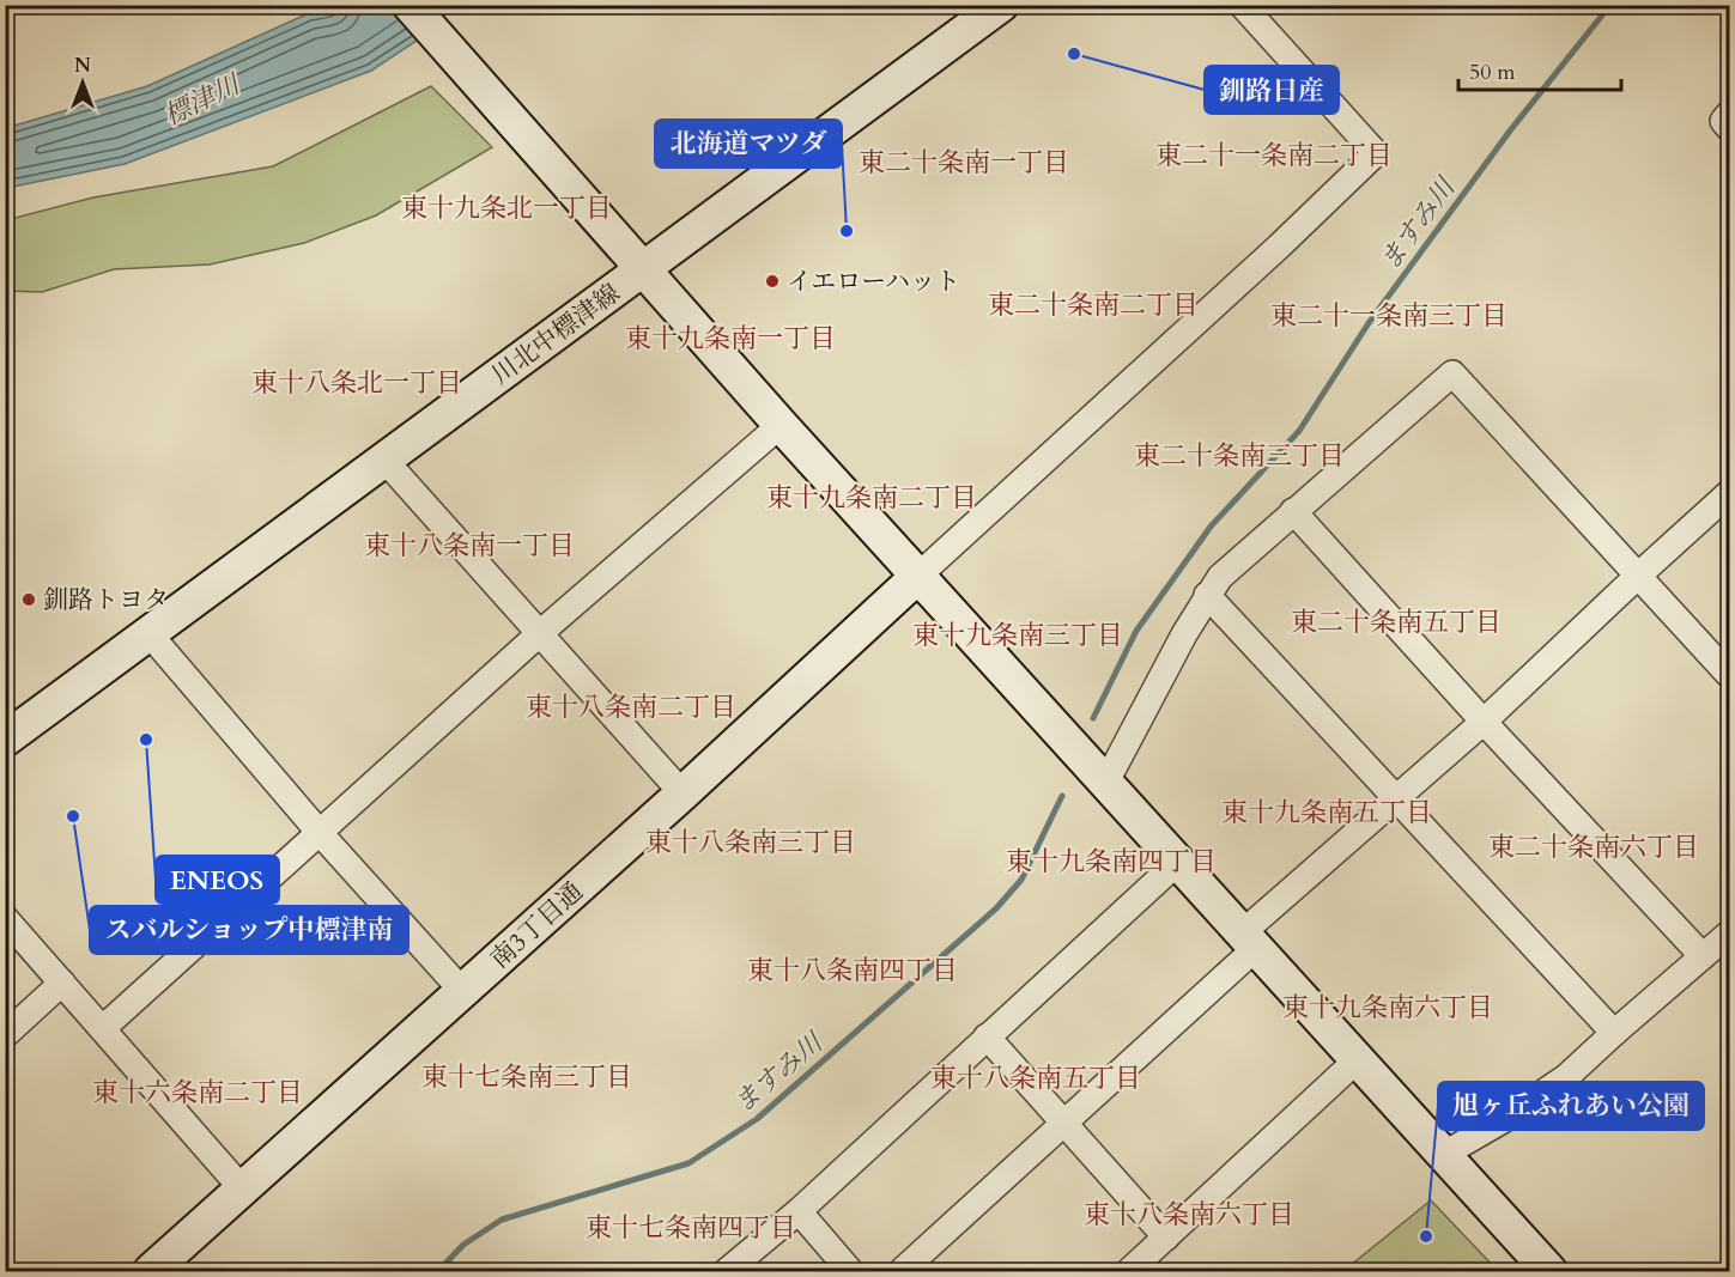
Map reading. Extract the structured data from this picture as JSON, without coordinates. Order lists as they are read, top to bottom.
{
  "streets": {
    "street": ["川北中標津線", "南3丁目通"]
  },
  "districts": [
    "東二十一条南二丁目",
    "東二十条南一丁目",
    "東十九条北一丁目",
    "東二十条南二丁目",
    "東二十一条南三丁目",
    "東十九条南一丁目",
    "東十八条北一丁目",
    "東二十条南三丁目",
    "東十九条南二丁目",
    "東十八条南一丁目",
    "東二十条南五丁目",
    "東十九条南三丁目",
    "東十八条南二丁目",
    "東十九条南五丁目",
    "東十八条南三丁目",
    "東二十条南六丁目",
    "東十九条南四丁目",
    "東十八条南四丁目",
    "東十九条南六丁目",
    "東十七条南三丁目",
    "東十八条南五丁目",
    "東十六条南二丁目",
    "東十八条南六丁目",
    "東十七条南四丁目"
  ],
  "water": ["標津川", "ますみ川"],
  "places": [
    "釧路日産",
    "北海道マツダ",
    "イエローハット",
    "釧路トヨタ",
    "ENEOS",
    "スバルショップ中標津南",
    "旭ヶ丘ふれあい公園"
  ],
  "scale_bar": "50 m",
  "north": "top"
}
